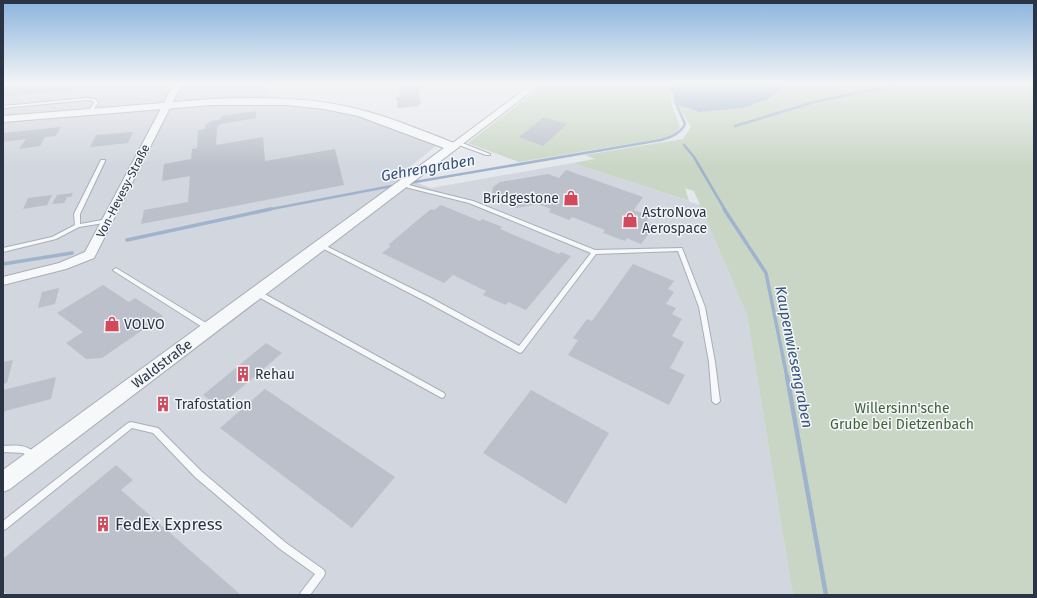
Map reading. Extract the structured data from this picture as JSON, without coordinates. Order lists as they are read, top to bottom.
{
  "streets": {
    "street": ["Von-Hevesy-Straße", "Waldstraße"]
  },
  "water": ["Gehrengraben", "Kaupenwiesengraben"],
  "parks": ["Willersinn'sche Grube bei Dietzenbach"],
  "places": {
    "shop": ["Bridgestone", "AstroNova Aerospace", "VOLVO"],
    "building": ["Rehau", "Trafostation", "FedEx Express"]
  }
}
